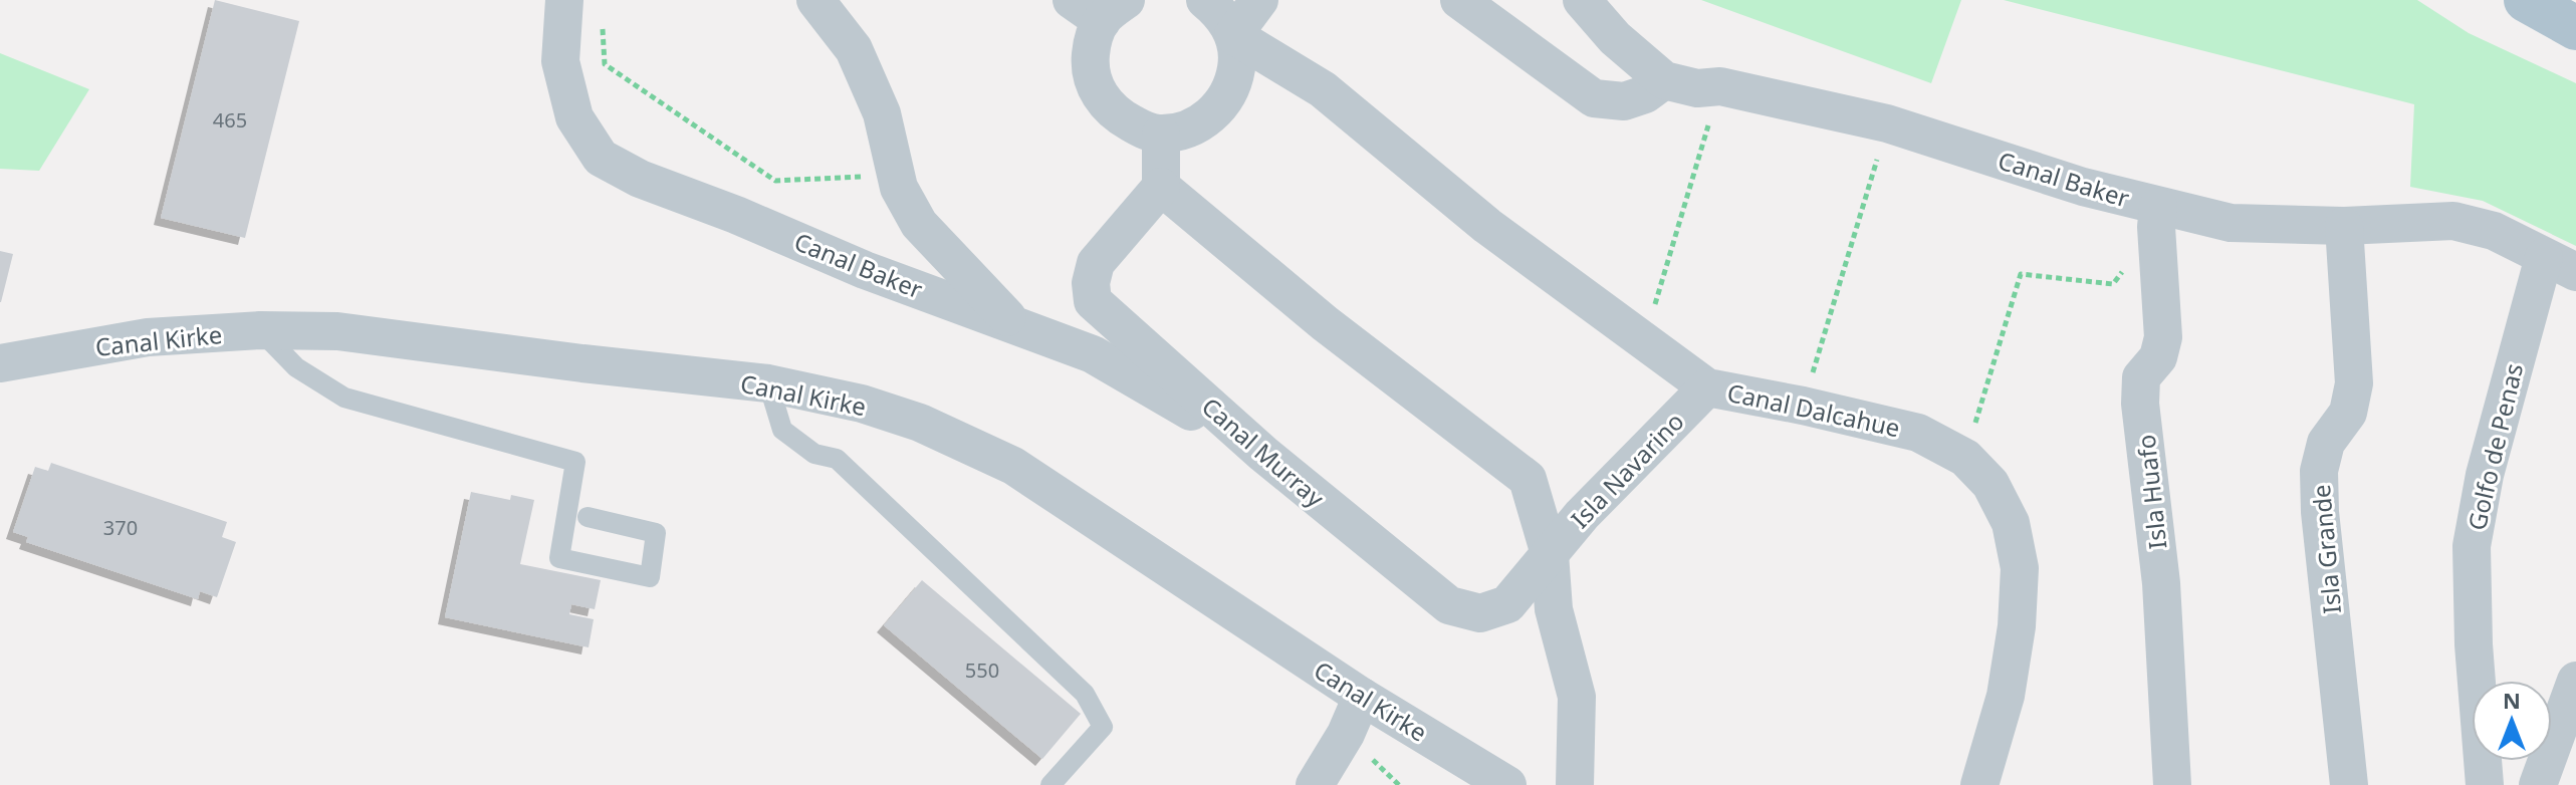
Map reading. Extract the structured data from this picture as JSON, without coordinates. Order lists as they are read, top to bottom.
{
  "streets": {
    "street": [
      "Canal Baker",
      "Canal Kirke",
      "Canal Dalcahue",
      "Golfo de Penas",
      "Canal Murray",
      "Isla Navarino",
      "Isla Huafo",
      "Isla Grande"
    ]
  },
  "crossings": [
    ["Canal Baker", "Golfo de Penas"],
    ["Canal Baker", "Canal Murray"],
    ["Canal Baker", "Isla Huafo"],
    ["Canal Baker", "Isla Grande"],
    ["Canal Dalcahue", "Isla Navarino"],
    ["Canal Murray", "Isla Navarino"]
  ],
  "house_numbers": ["465", "370", "550"],
  "north": "top"
}
